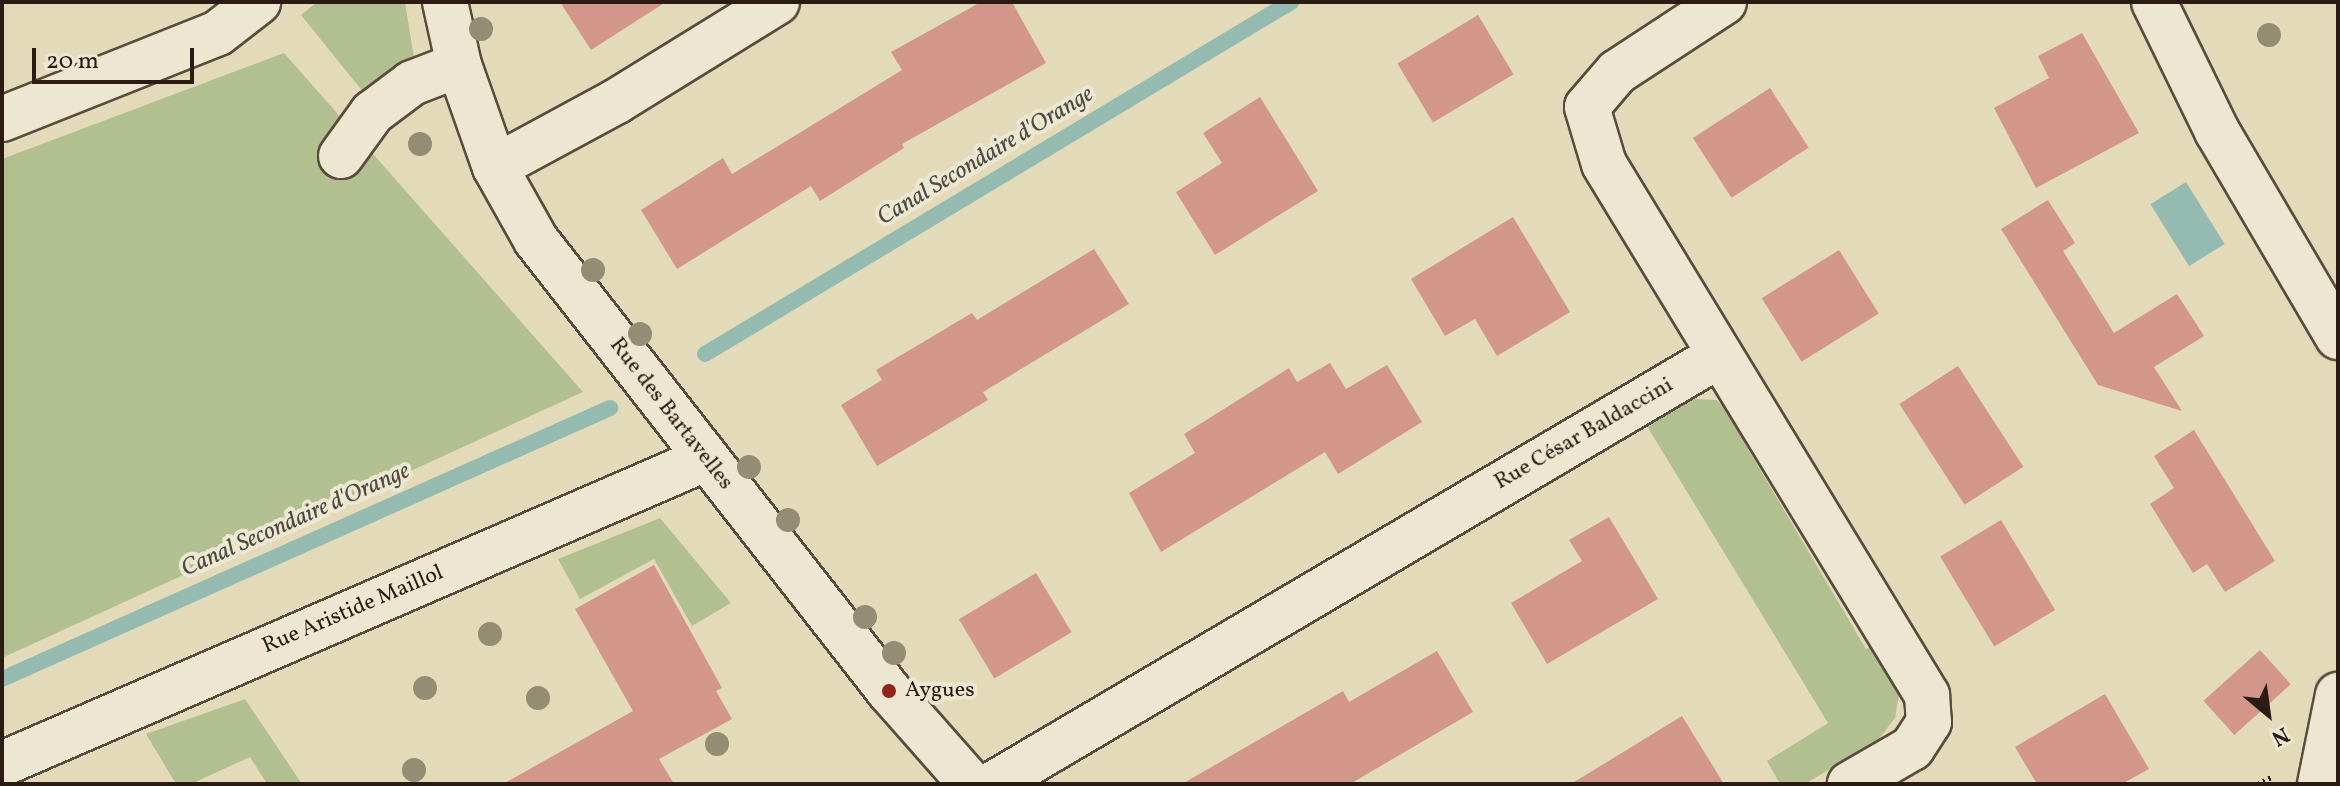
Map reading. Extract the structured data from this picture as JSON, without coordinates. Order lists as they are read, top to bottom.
{
  "streets": {
    "street": ["Rue des Bartavelles", "Rue César Baldaccini", "Rue Aristide Maillol"]
  },
  "crossings": [
    ["Rue des Bartavelles", "Rue Aristide Maillol"]
  ],
  "water": ["Canal Secondaire d'Orange"],
  "places": ["Aygues"],
  "scale_bar": "20 m",
  "north": "bottom right"
}
